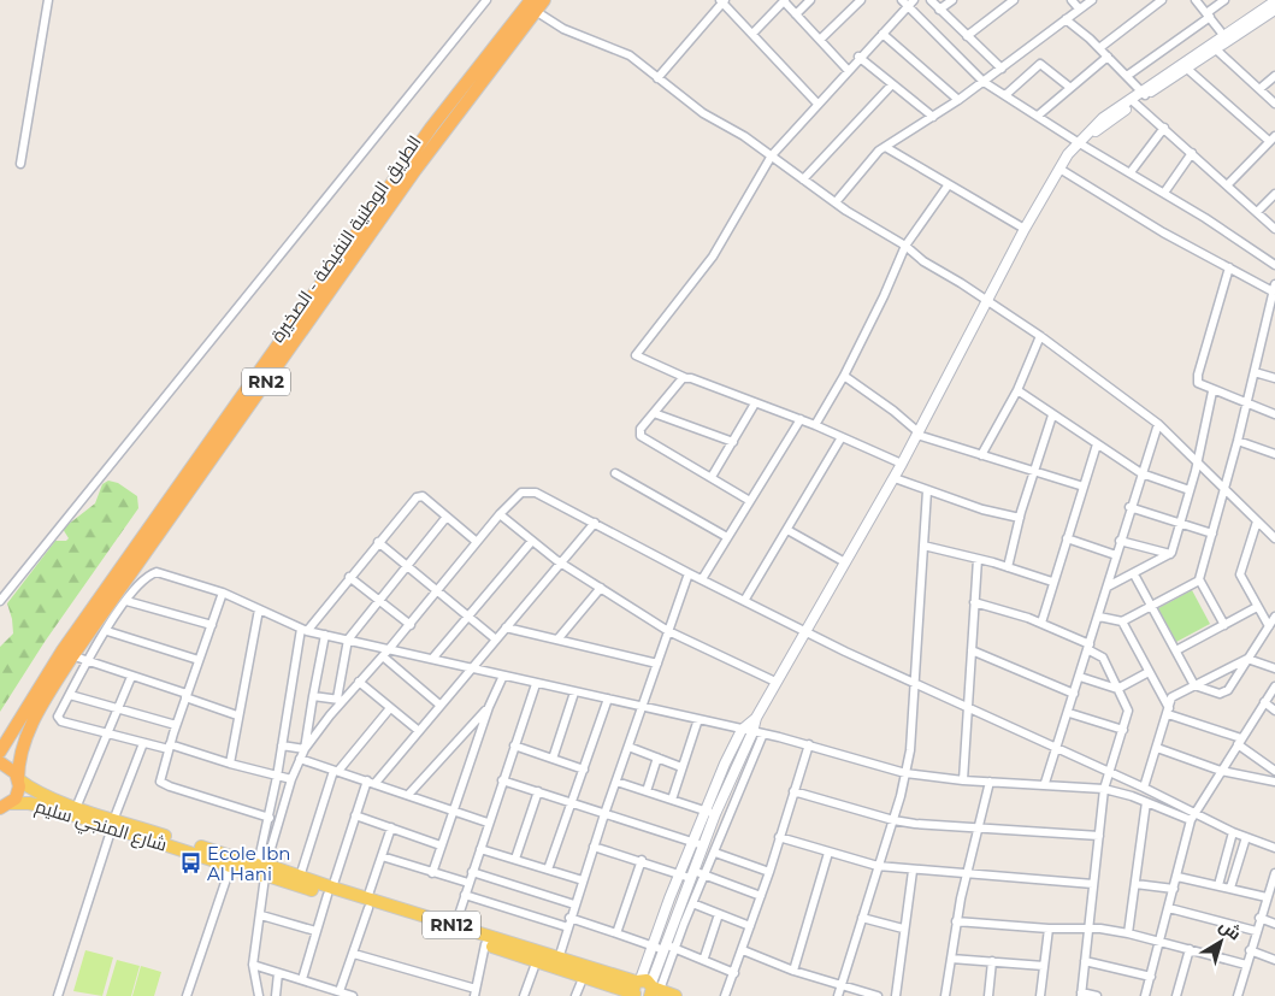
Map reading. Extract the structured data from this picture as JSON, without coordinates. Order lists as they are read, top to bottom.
{
  "streets": {
    "highway": ["الطريق الوطنية النفيضة - الصخيرة", "RN2"],
    "main road": ["شارع المنجي سليم", "RN12"]
  },
  "crossings": [
    ["الطريق الوطنية النفيضة - الصخيرة", "شارع المنجي سليم"]
  ],
  "places": {
    "bus stop": ["Ecole Ibn Al Hani"]
  },
  "north": "top right"
}
